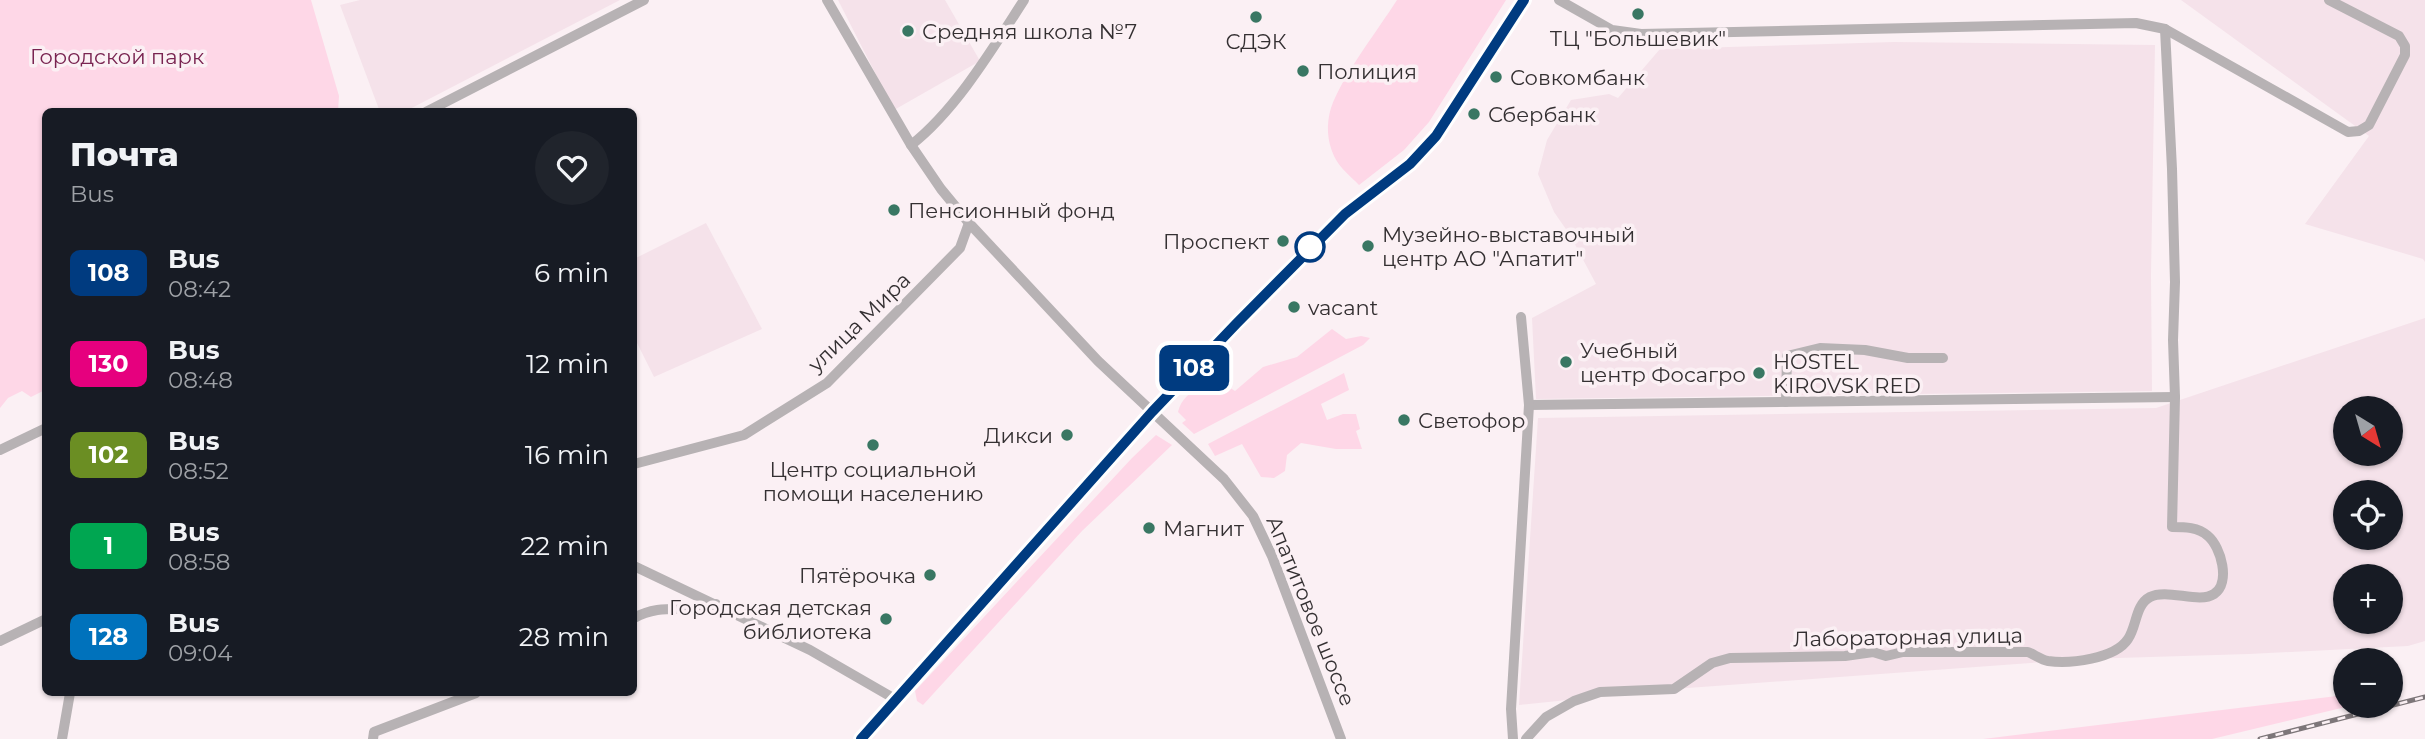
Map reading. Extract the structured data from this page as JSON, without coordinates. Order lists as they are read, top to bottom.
{
  "streets": {
    "street": ["улица Мира", "Апатитовое шоссе", "Лабораторная улица"]
  },
  "crossings": [
    ["улица Мира", "Апатитовое шоссе"]
  ],
  "parks": ["Городской парк"],
  "places": [
    "ТЦ \"Большевик\"",
    "СДЭК",
    "Средняя школа №7",
    "Полиция",
    "Совкомбанк",
    "Сбербанк",
    "Пенсионный фонд",
    "Проспект",
    "Музейно-выставочный центр АО \"Апатит\"",
    "vacant",
    "Учебный центр Фосагро",
    "HOSTEL KIROVSK RED",
    "Светофор",
    "Дикси",
    "Центр социальной помощи населению",
    "Магнит",
    "Пятёрочка",
    "Городская детская библиотека"
  ],
  "lines": ["bus line 108"],
  "north": "bottom right",
  "page": {
    "on_map": "108",
    "heading": ["Почта", "Bus"],
    "list": [
      {
        "mark": "108",
        "name": "Bus",
        "note": "08:42",
        "value": "6 min"
      },
      {
        "mark": "130",
        "name": "Bus",
        "note": "08:48",
        "value": "12 min"
      },
      {
        "mark": "102",
        "name": "Bus",
        "note": "08:52",
        "value": "16 min"
      },
      {
        "mark": "1",
        "name": "Bus",
        "note": "08:58",
        "value": "22 min"
      },
      {
        "mark": "128",
        "name": "Bus",
        "note": "09:04",
        "value": "28 min"
      }
    ],
    "map_buttons": ["+", "−"]
  }
}
